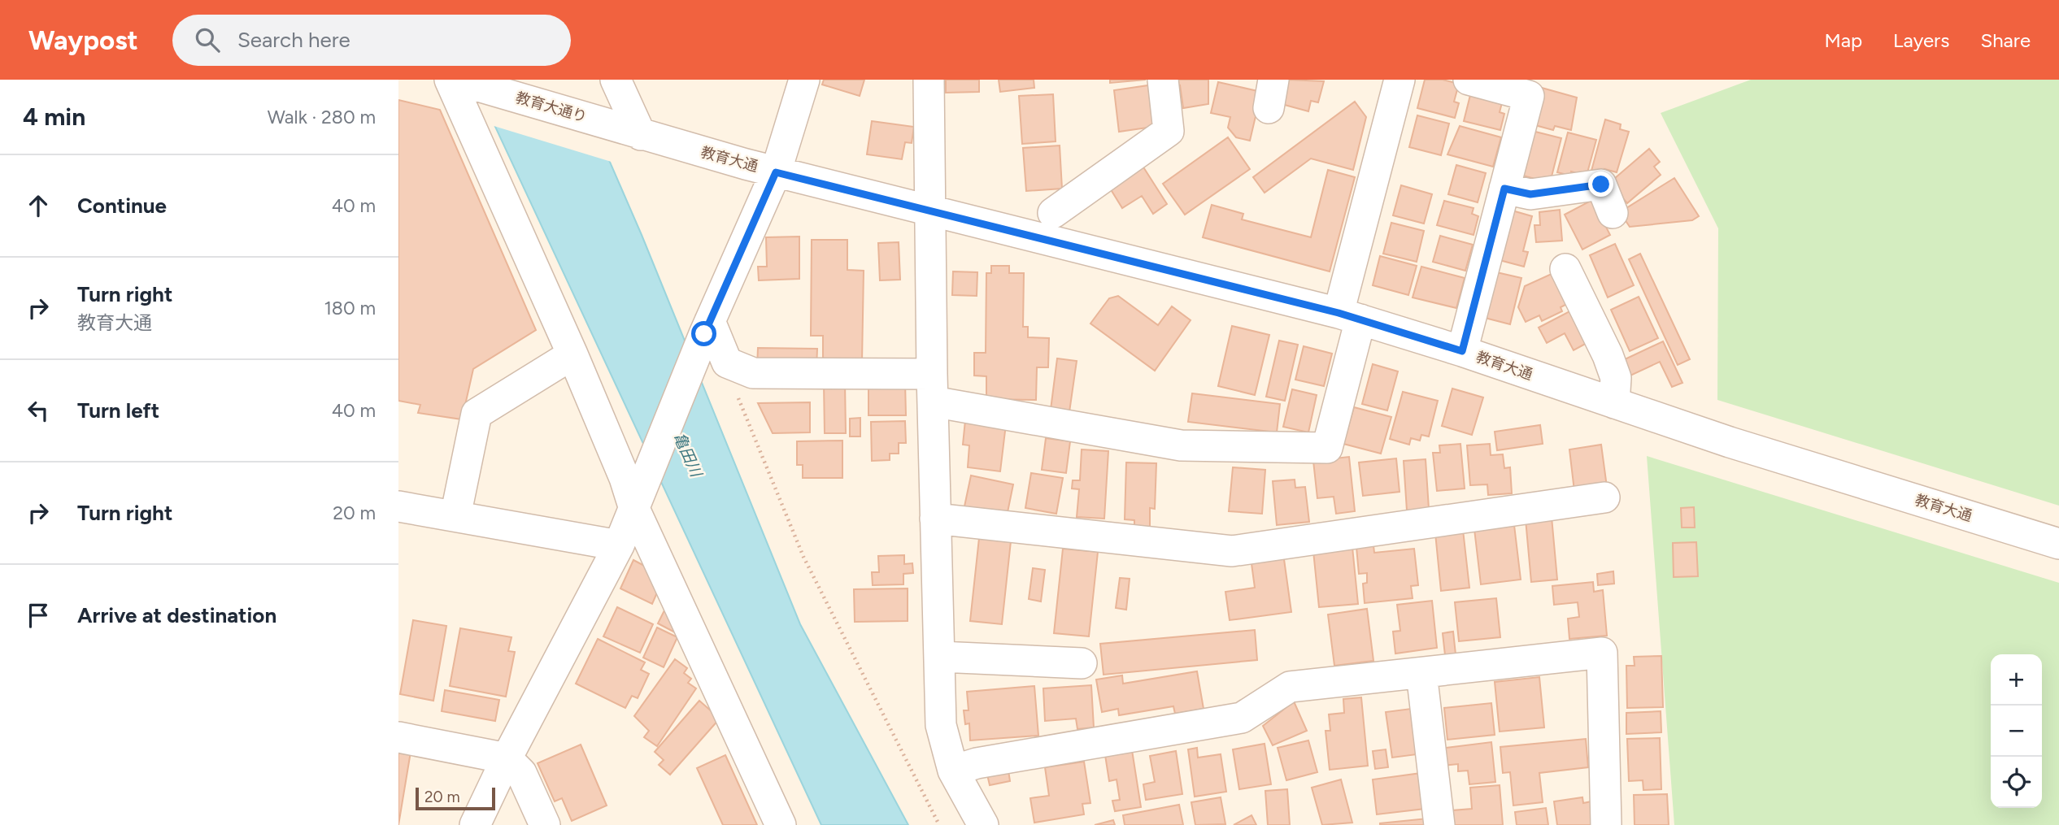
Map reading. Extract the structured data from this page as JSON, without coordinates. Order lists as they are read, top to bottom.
{
  "streets": {
    "street": ["教育大通り", "教育大通"]
  },
  "crossings": [
    ["教育大通り", "教育大通"]
  ],
  "water": ["亀田川"],
  "scale_bar": "20 m",
  "page": {
    "header": "Waypost",
    "search": "Search here",
    "nav": ["Map", "Layers", "Share"],
    "heading": ["4 min", "Walk · 280 m"],
    "list": [
      ["Continue", "40 m"],
      ["Turn right", "教育大通", "180 m"],
      ["Turn left", "40 m"],
      ["Turn right", "20 m"],
      "Arrive at destination"
    ],
    "map_buttons": ["+", "−"],
    "scale": "20 m"
  }
}
